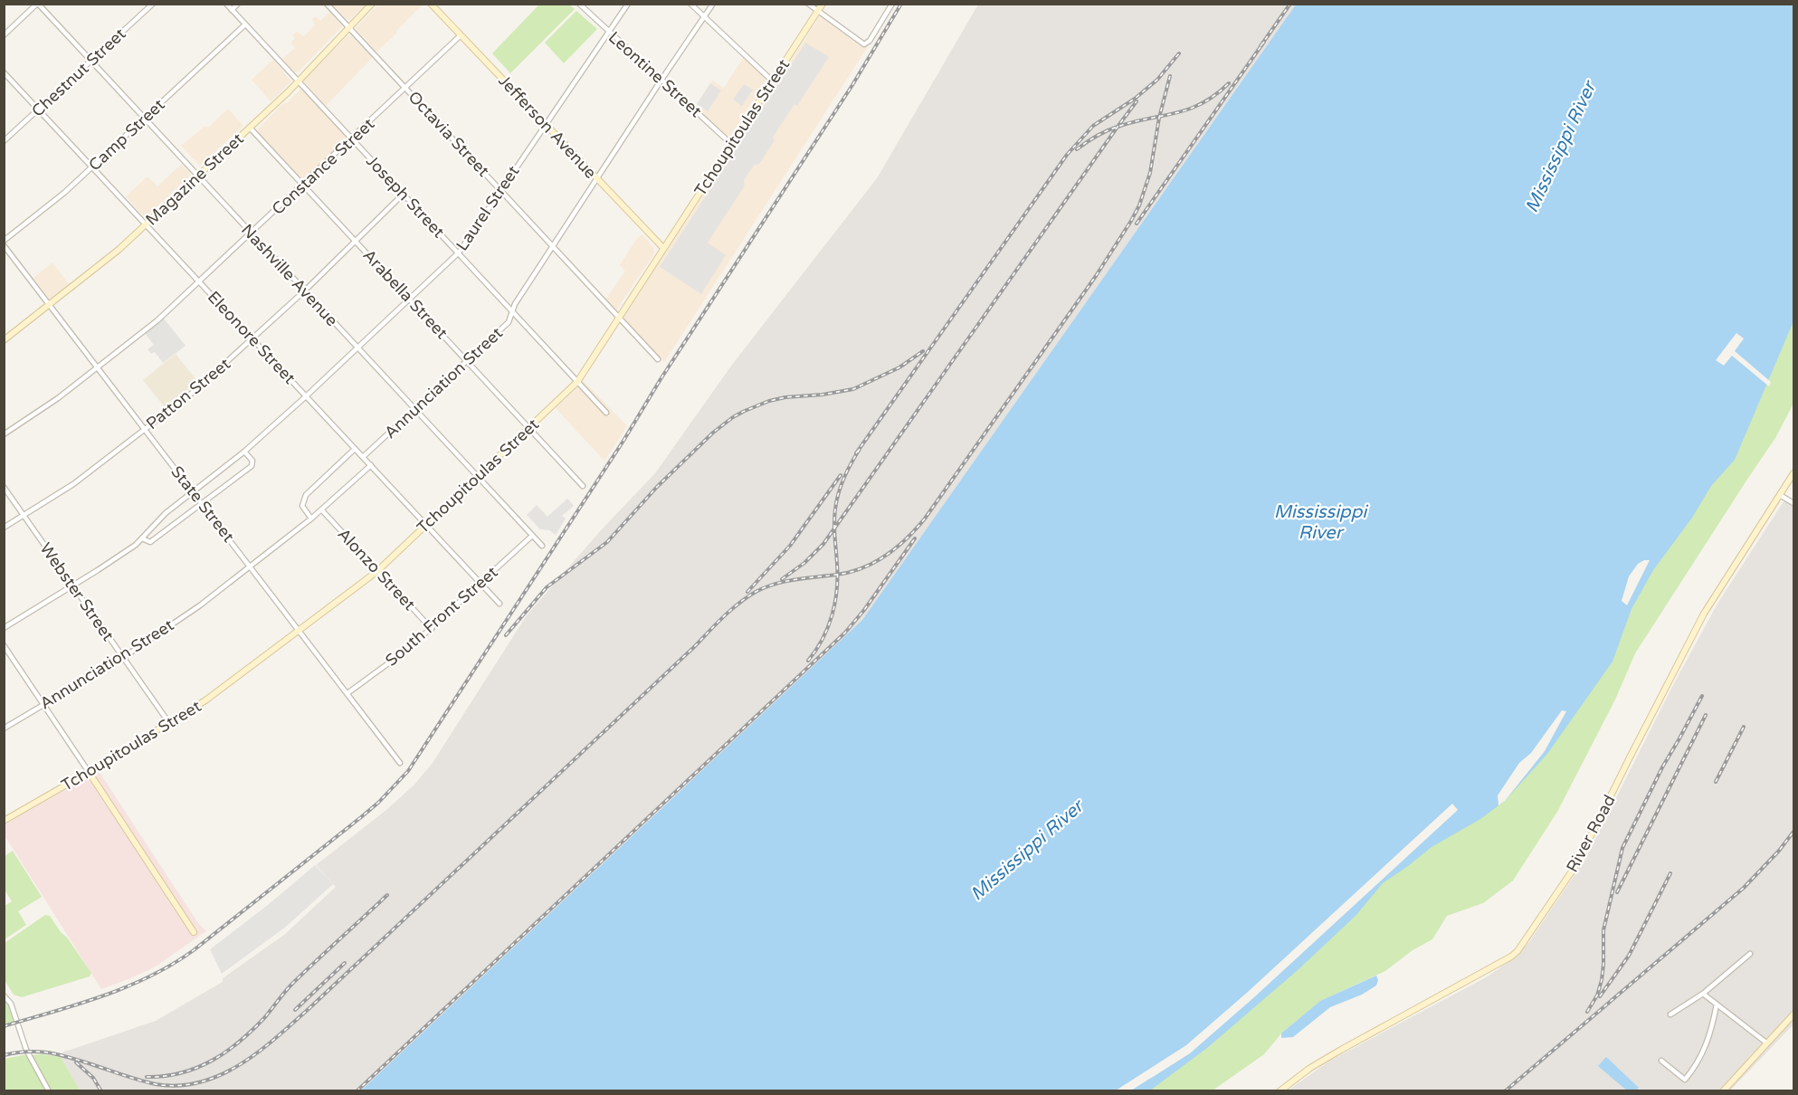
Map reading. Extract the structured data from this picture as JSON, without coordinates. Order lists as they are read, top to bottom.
{
  "streets": {
    "street": [
      "Chestnut Street",
      "Leontine Street",
      "Jefferson Avenue",
      "Tchoupitoulas Street",
      "Octavia Street",
      "Camp Street",
      "Constance Street",
      "Magazine Street",
      "Joseph Street",
      "Laurel Street",
      "Nashville Avenue",
      "Arabella Street",
      "Eleonore Street",
      "Annunciation Street",
      "Patton Street",
      "State Street",
      "Alonzo Street",
      "Webster Street",
      "South Front Street",
      "River Road"
    ]
  },
  "crossings": [
    ["Chestnut Street", "Nashville Avenue"],
    ["Chestnut Street", "Eleonore Street"],
    ["Leontine Street", "Tchoupitoulas Street"],
    ["Leontine Street", "Laurel Street"],
    ["Leontine Street", "Annunciation Street"],
    ["Jefferson Avenue", "Tchoupitoulas Street"],
    ["Jefferson Avenue", "Constance Street"],
    ["Jefferson Avenue", "Laurel Street"],
    ["Jefferson Avenue", "Annunciation Street"],
    ["Tchoupitoulas Street", "Octavia Street"],
    ["Tchoupitoulas Street", "Joseph Street"],
    ["Tchoupitoulas Street", "Nashville Avenue"],
    ["Tchoupitoulas Street", "Arabella Street"],
    ["Tchoupitoulas Street", "Eleonore Street"],
    ["Tchoupitoulas Street", "State Street"],
    ["Tchoupitoulas Street", "Alonzo Street"],
    ["Tchoupitoulas Street", "Webster Street"],
    ["Octavia Street", "Constance Street"],
    ["Octavia Street", "Magazine Street"],
    ["Octavia Street", "Laurel Street"],
    ["Octavia Street", "Annunciation Street"],
    ["Camp Street", "Joseph Street"],
    ["Camp Street", "Nashville Avenue"],
    ["Camp Street", "Eleonore Street"],
    ["Camp Street", "State Street"],
    ["Constance Street", "Joseph Street"],
    ["Constance Street", "Nashville Avenue"],
    ["Constance Street", "Arabella Street"],
    ["Constance Street", "Eleonore Street"],
    ["Constance Street", "State Street"],
    ["Magazine Street", "Joseph Street"],
    ["Magazine Street", "Nashville Avenue"],
    ["Magazine Street", "Arabella Street"],
    ["Magazine Street", "Eleonore Street"],
    ["Magazine Street", "State Street"],
    ["Joseph Street", "Laurel Street"],
    ["Joseph Street", "Annunciation Street"],
    ["Joseph Street", "Patton Street"],
    ["Laurel Street", "Nashville Avenue"],
    ["Laurel Street", "Arabella Street"],
    ["Laurel Street", "Eleonore Street"],
    ["Laurel Street", "State Street"],
    ["Laurel Street", "Webster Street"],
    ["Nashville Avenue", "Annunciation Street"],
    ["Nashville Avenue", "Patton Street"],
    ["Nashville Avenue", "South Front Street"],
    ["Arabella Street", "Annunciation Street"],
    ["Arabella Street", "Patton Street"],
    ["Eleonore Street", "Annunciation Street"],
    ["Eleonore Street", "Patton Street"],
    ["Eleonore Street", "South Front Street"],
    ["Annunciation Street", "State Street"],
    ["Annunciation Street", "Alonzo Street"],
    ["Annunciation Street", "Webster Street"],
    ["Patton Street", "State Street"],
    ["Patton Street", "Webster Street"],
    ["State Street", "South Front Street"],
    ["Alonzo Street", "South Front Street"]
  ],
  "water": ["Mississippi River"]
}
